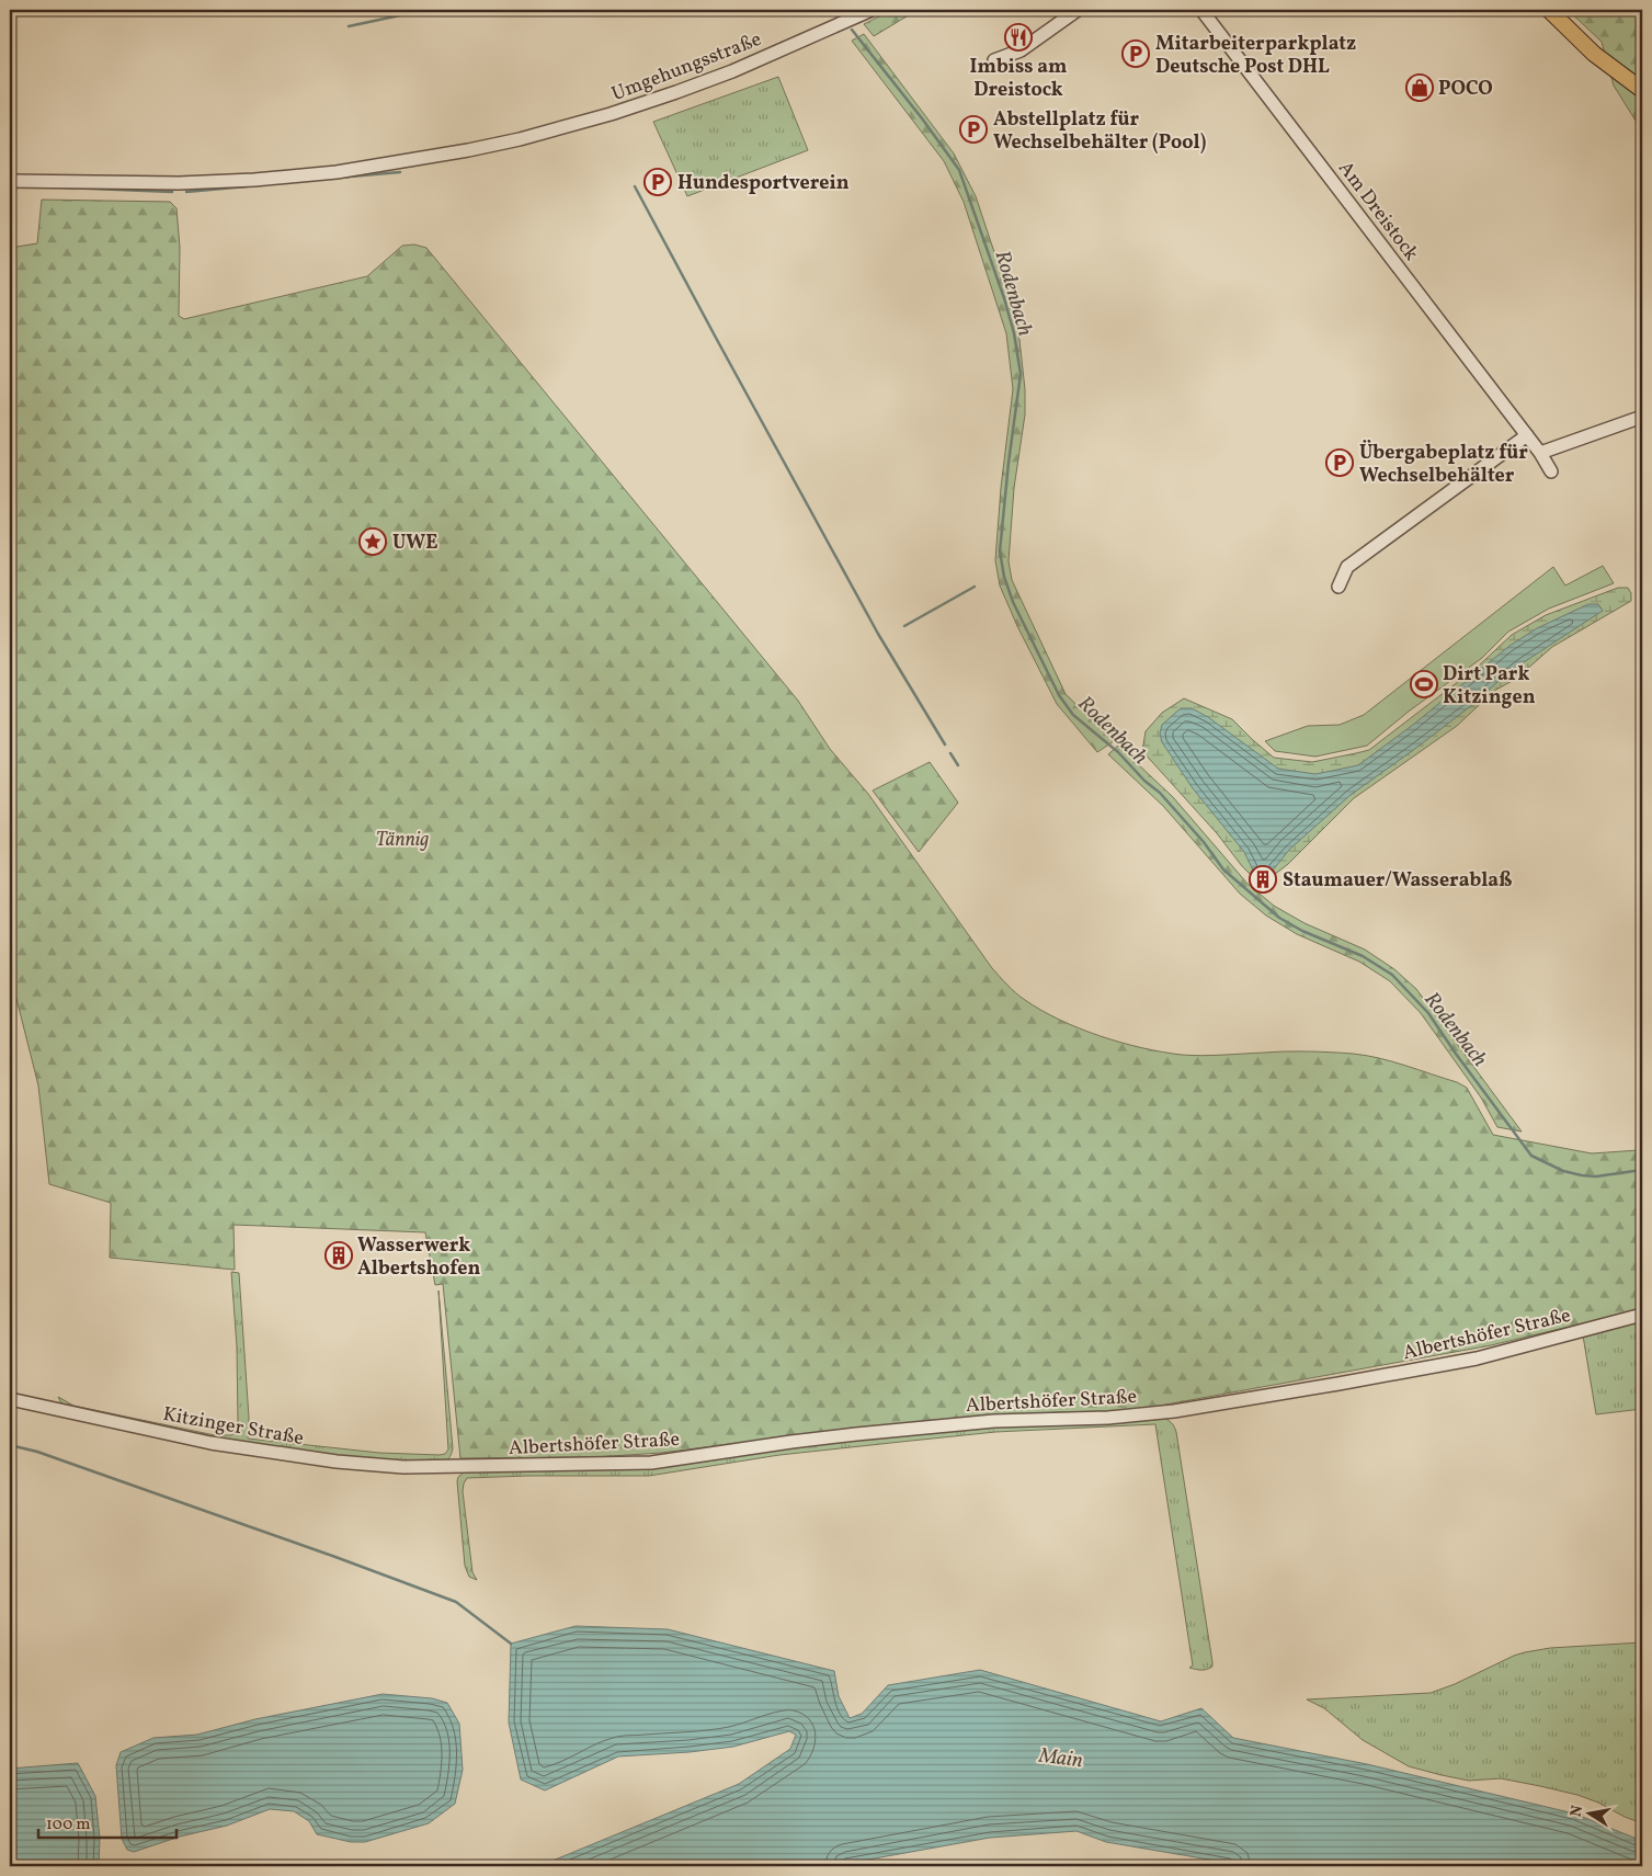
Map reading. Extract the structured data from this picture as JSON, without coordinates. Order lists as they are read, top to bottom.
{
  "streets": {
    "street": [
      "Umgehungsstraße",
      "Am Dreistock",
      "Albertshöfer Straße",
      "Kitzinger Straße"
    ]
  },
  "crossings": [
    ["Albertshöfer Straße", "Kitzinger Straße"]
  ],
  "water": ["Rodenbach", "Main"],
  "parks": ["Tännig"],
  "places": {
    "restaurant": ["Imbiss am Dreistock"],
    "parking": [
      "Mitarbeiterparkplatz Deutsche Post DHL",
      "Abstellplatz für Wechselbehälter (Pool)",
      "Hundesportverein",
      "Übergabeplatz für Wechselbehälter"
    ],
    "shop": ["POCO"],
    "place": ["UWE"],
    "sports": ["Dirt Park Kitzingen"],
    "building": ["Staumauer/Wasserablaß", "Wasserwerk Albertshofen"]
  },
  "scale_bar": "100 m",
  "north": "left"
}
